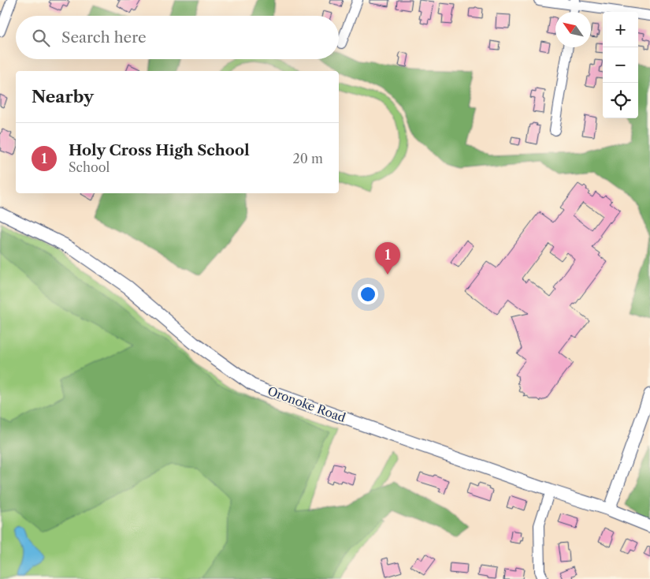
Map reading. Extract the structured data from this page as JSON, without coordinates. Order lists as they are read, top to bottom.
{
  "streets": {
    "street": ["Oronoke Road"]
  },
  "north": "top left",
  "page": {
    "map_buttons": ["+", "−"],
    "search": "Search here",
    "heading": "Nearby",
    "list": [
      {
        "mark": "1",
        "name": "Holy Cross High School",
        "note": "School",
        "value": "20 m"
      }
    ],
    "pins": "1"
  }
}
